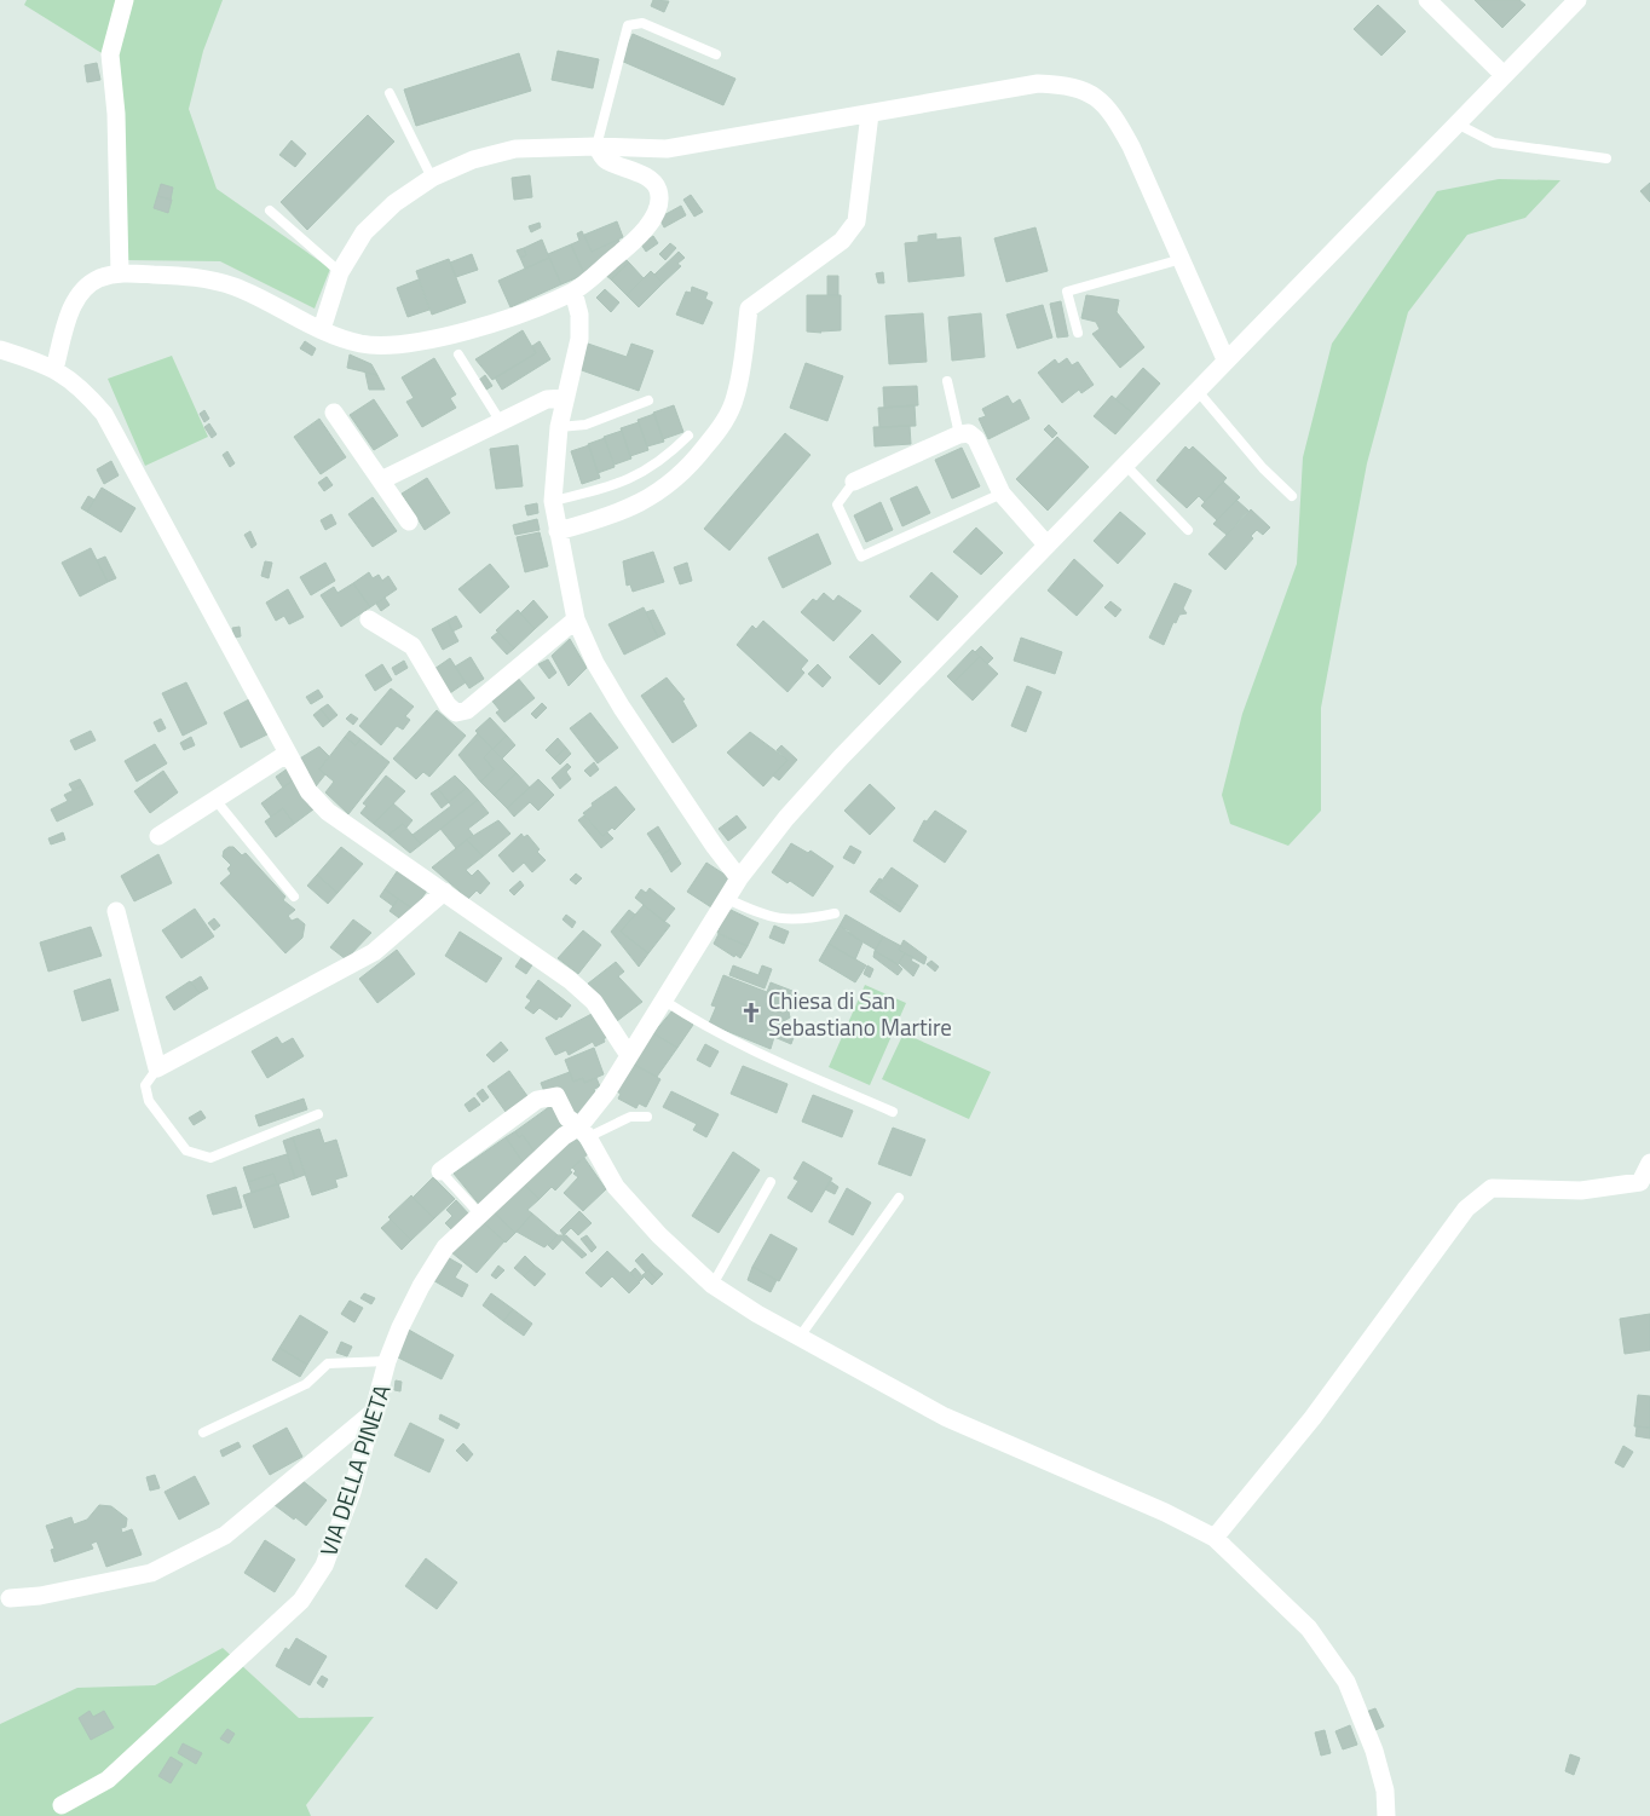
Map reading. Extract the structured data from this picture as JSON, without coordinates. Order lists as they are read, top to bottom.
{
  "streets": {
    "street": ["VIA DELLA PINETA"]
  },
  "places": {
    "church": ["Chiesa di San Sebastiano Martire"]
  }
}
